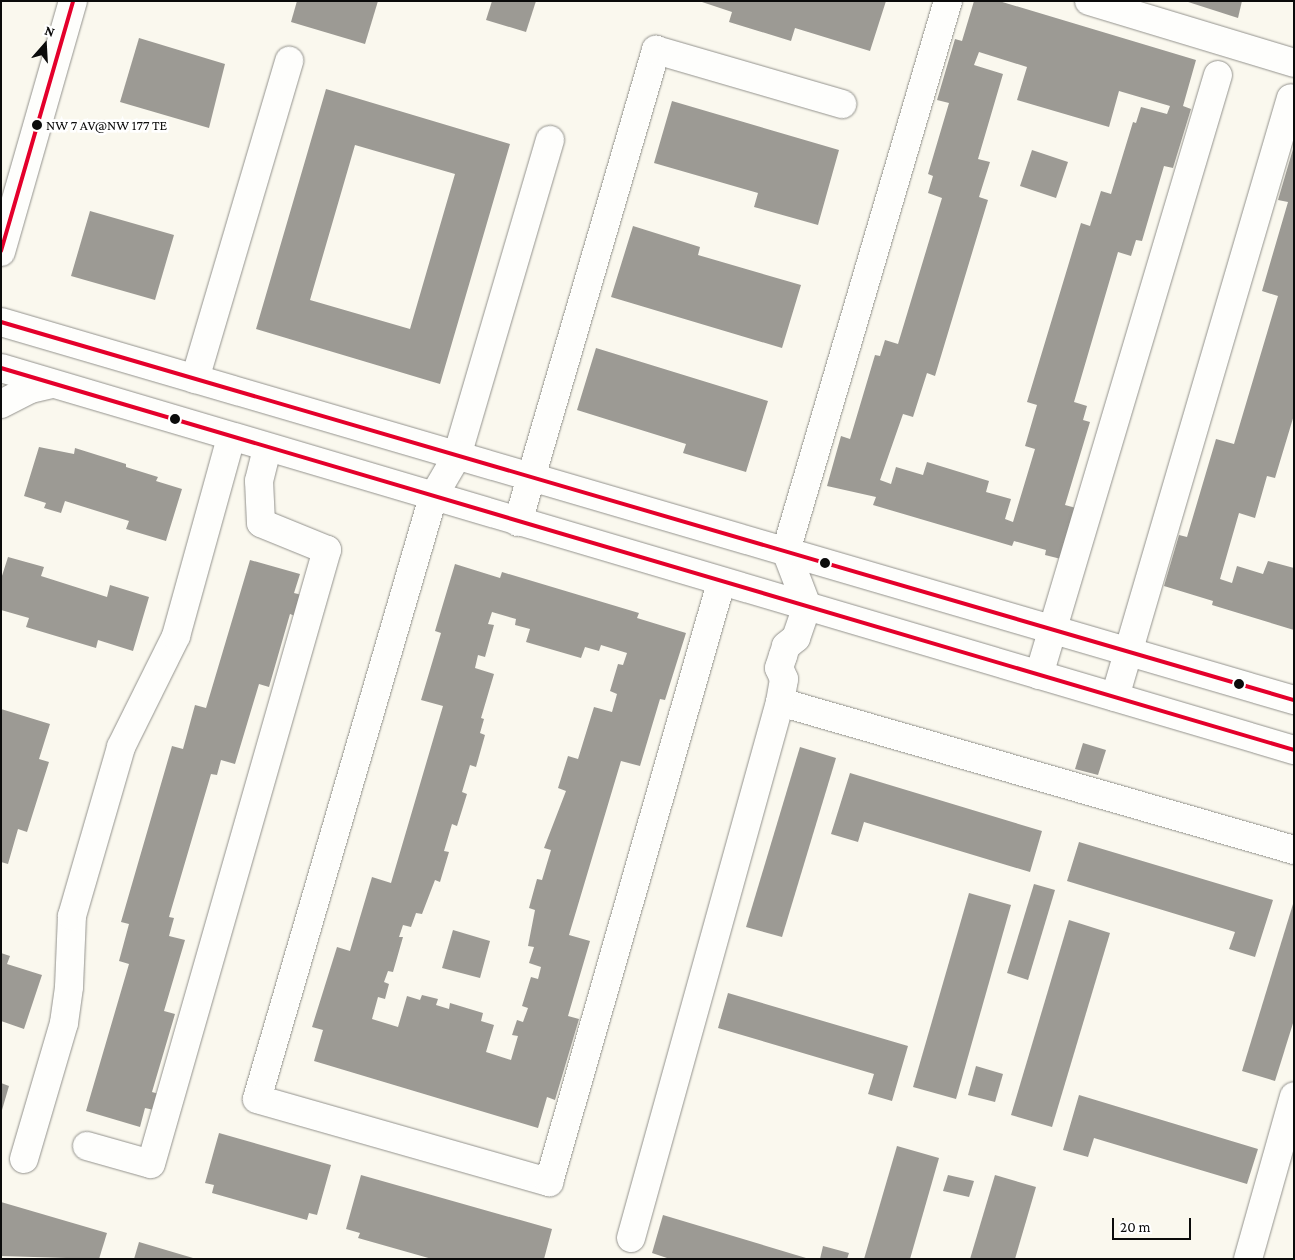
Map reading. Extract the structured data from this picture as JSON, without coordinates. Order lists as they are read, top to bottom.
{
  "places": ["NW 7 AV@NW 177 TE"],
  "scale_bar": "20 m",
  "north": "top"
}
